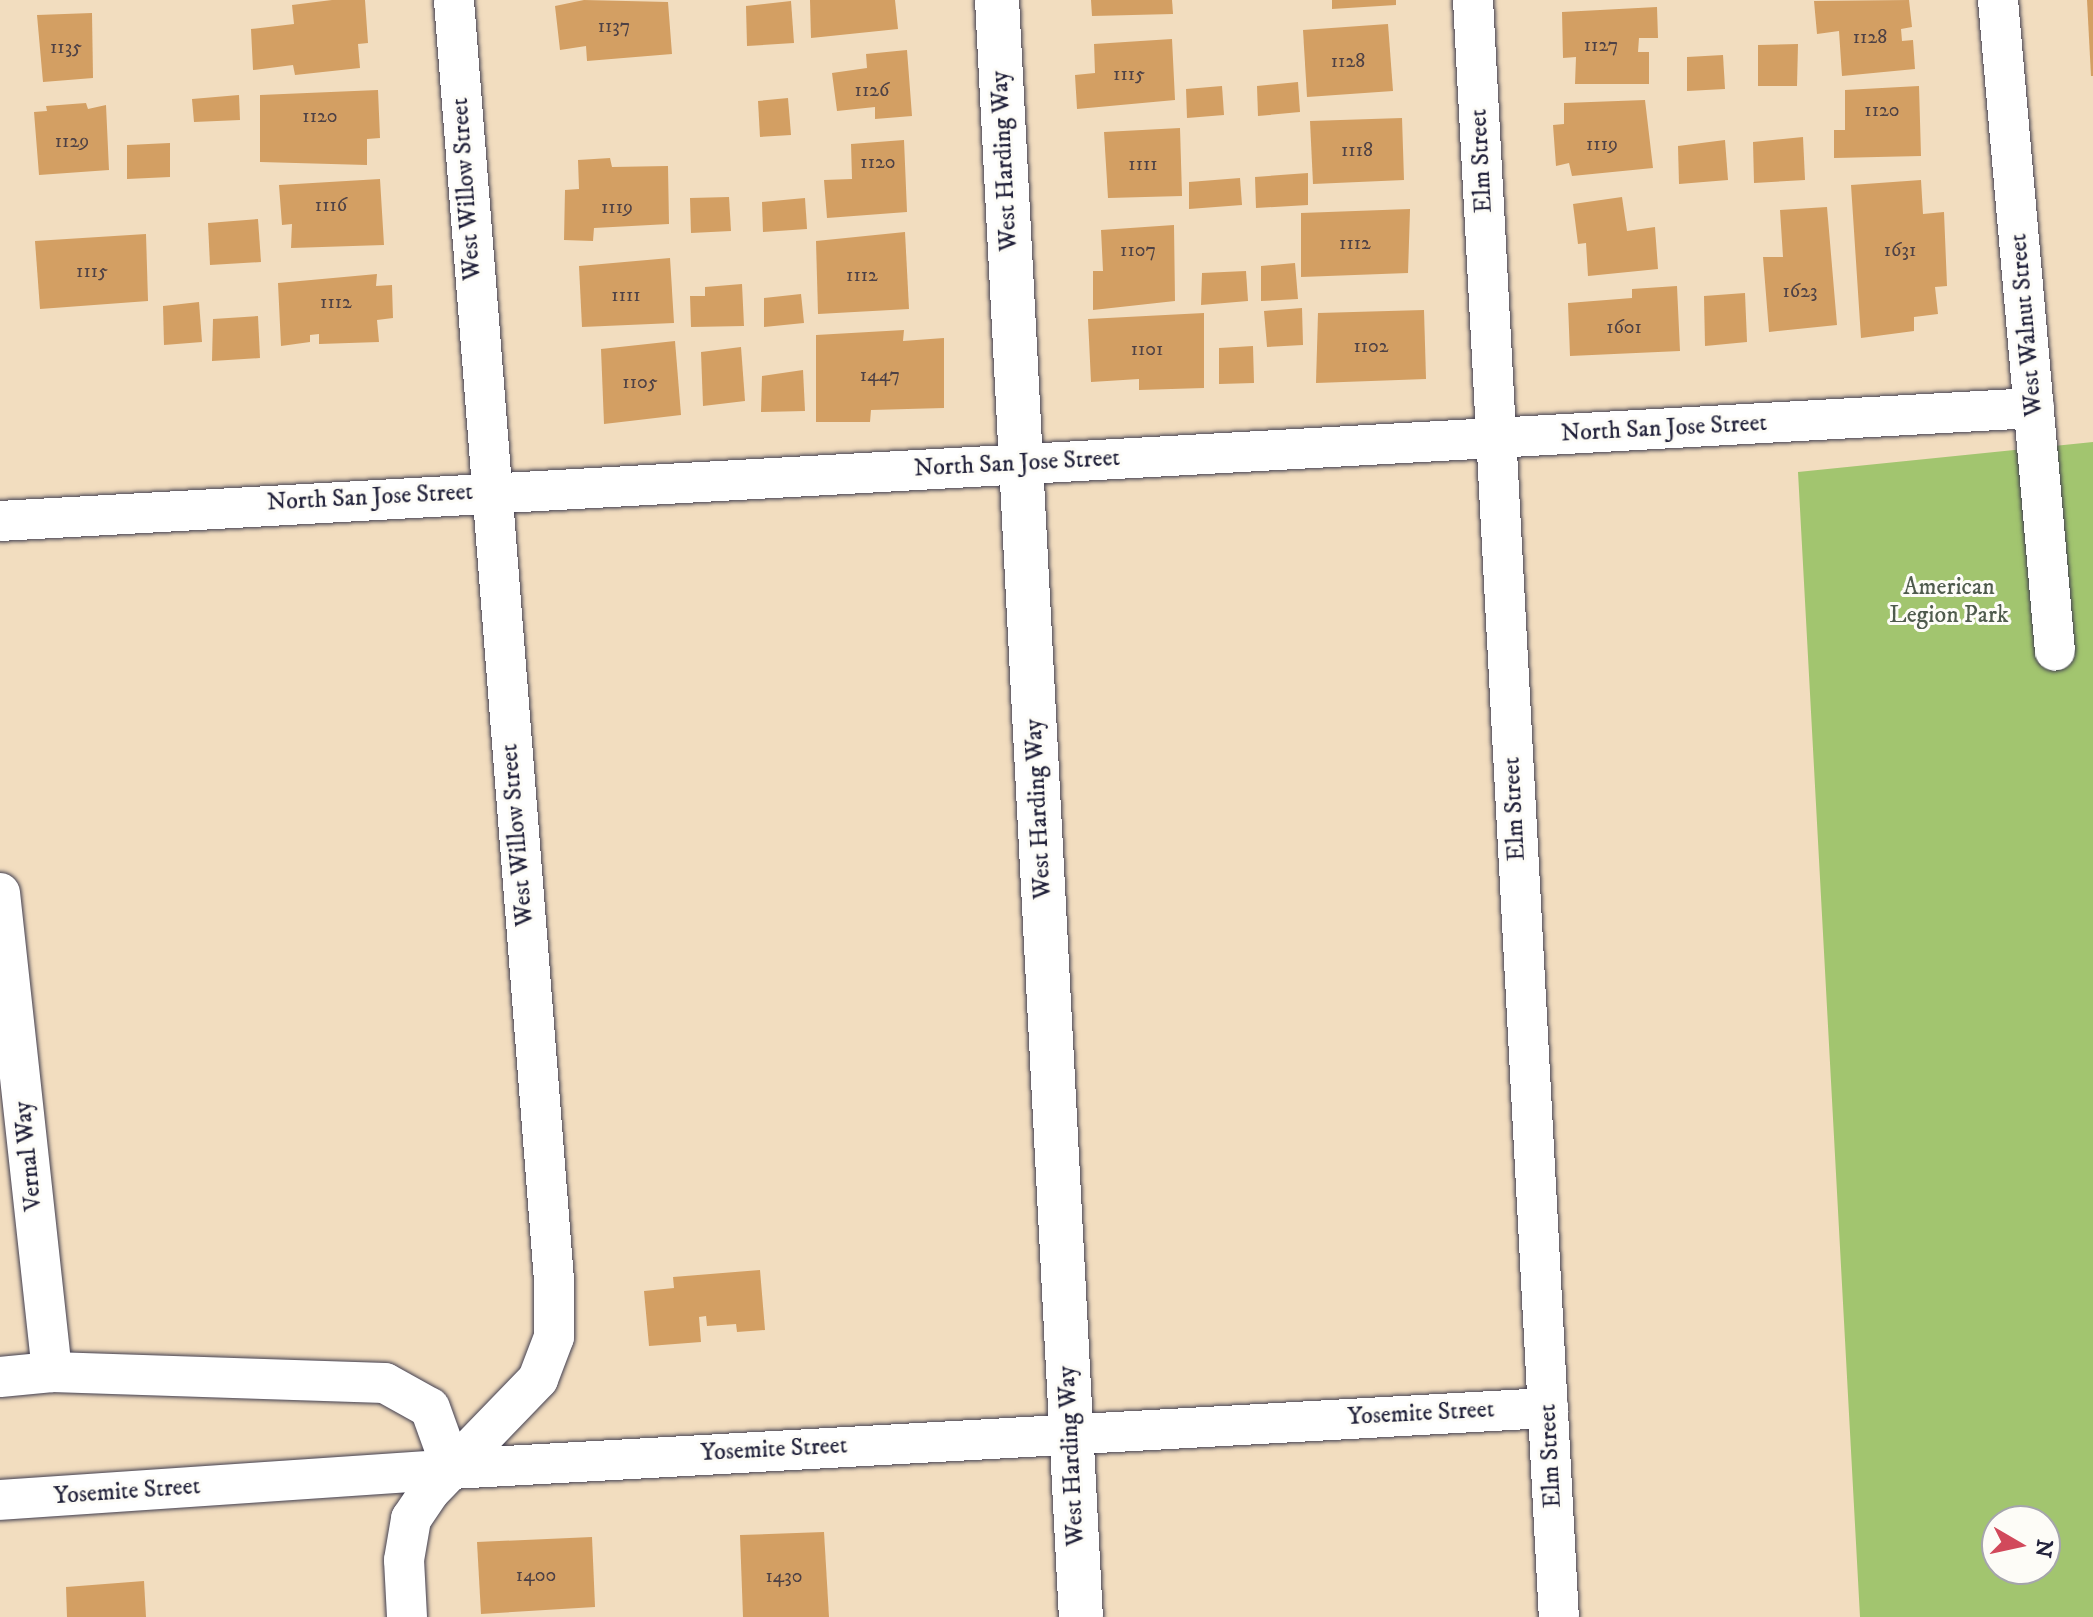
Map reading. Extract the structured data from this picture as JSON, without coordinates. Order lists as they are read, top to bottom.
{
  "streets": {
    "street": [
      "West Harding Way",
      "Elm Street",
      "West Willow Street",
      "West Walnut Street",
      "North San Jose Street",
      "Vernal Way",
      "Yosemite Street"
    ]
  },
  "crossings": [
    ["West Harding Way", "North San Jose Street"],
    ["West Harding Way", "Yosemite Street"],
    ["Elm Street", "North San Jose Street"],
    ["Elm Street", "Yosemite Street"],
    ["West Willow Street", "North San Jose Street"],
    ["West Willow Street", "Yosemite Street"],
    ["West Walnut Street", "North San Jose Street"]
  ],
  "parks": ["American Legion Park"],
  "house_numbers": [
    "1137",
    "1128",
    "1127",
    "1135",
    "1128",
    "1115",
    "1126",
    "1120",
    "1120",
    "1129",
    "1119",
    "1118",
    "1120",
    "1111",
    "1116",
    "1119",
    "1112",
    "1107",
    "1631",
    "1115",
    "1112",
    "1623",
    "1111",
    "1112",
    "1601",
    "1102",
    "1101",
    "1447",
    "1105",
    "1400",
    "1430"
  ],
  "north": "right"
}
